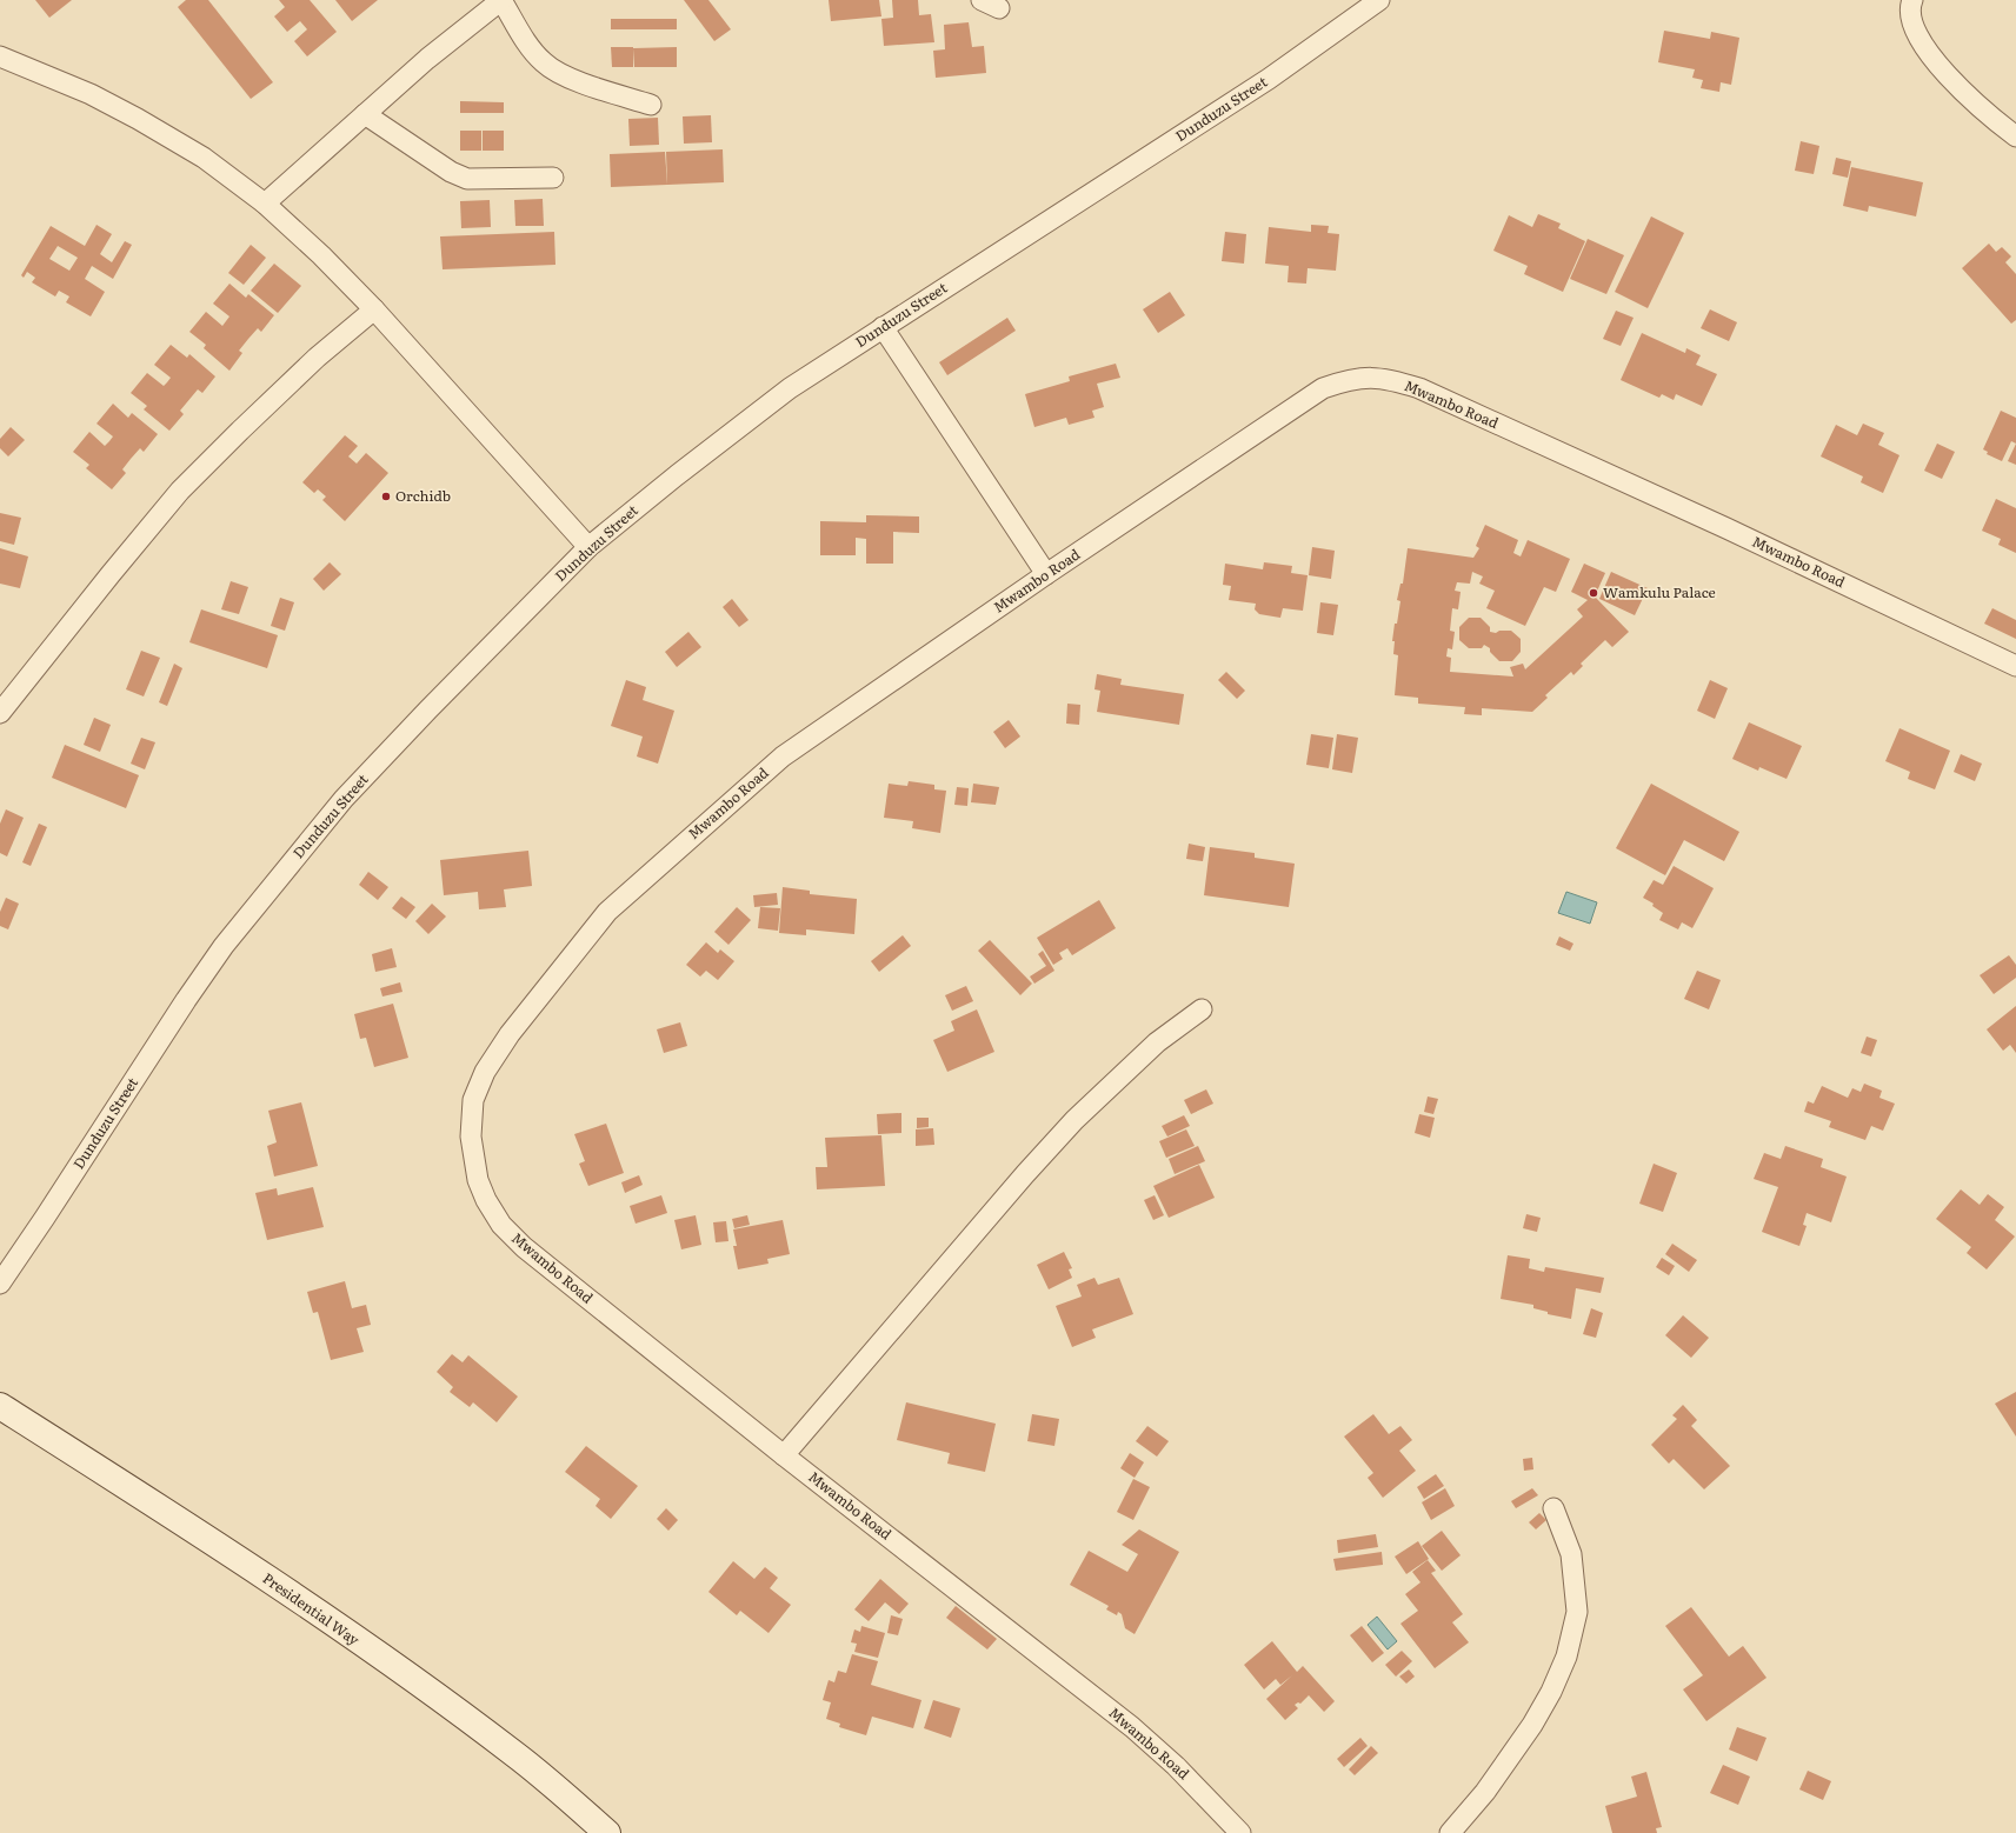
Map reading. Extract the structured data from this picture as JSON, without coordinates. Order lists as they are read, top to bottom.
{
  "streets": {
    "main road": ["Presidential Way"],
    "street": ["Dunduzu Street", "Mwambo Road"]
  },
  "places": ["Orchidb", "Wamkulu Palace"]
}
